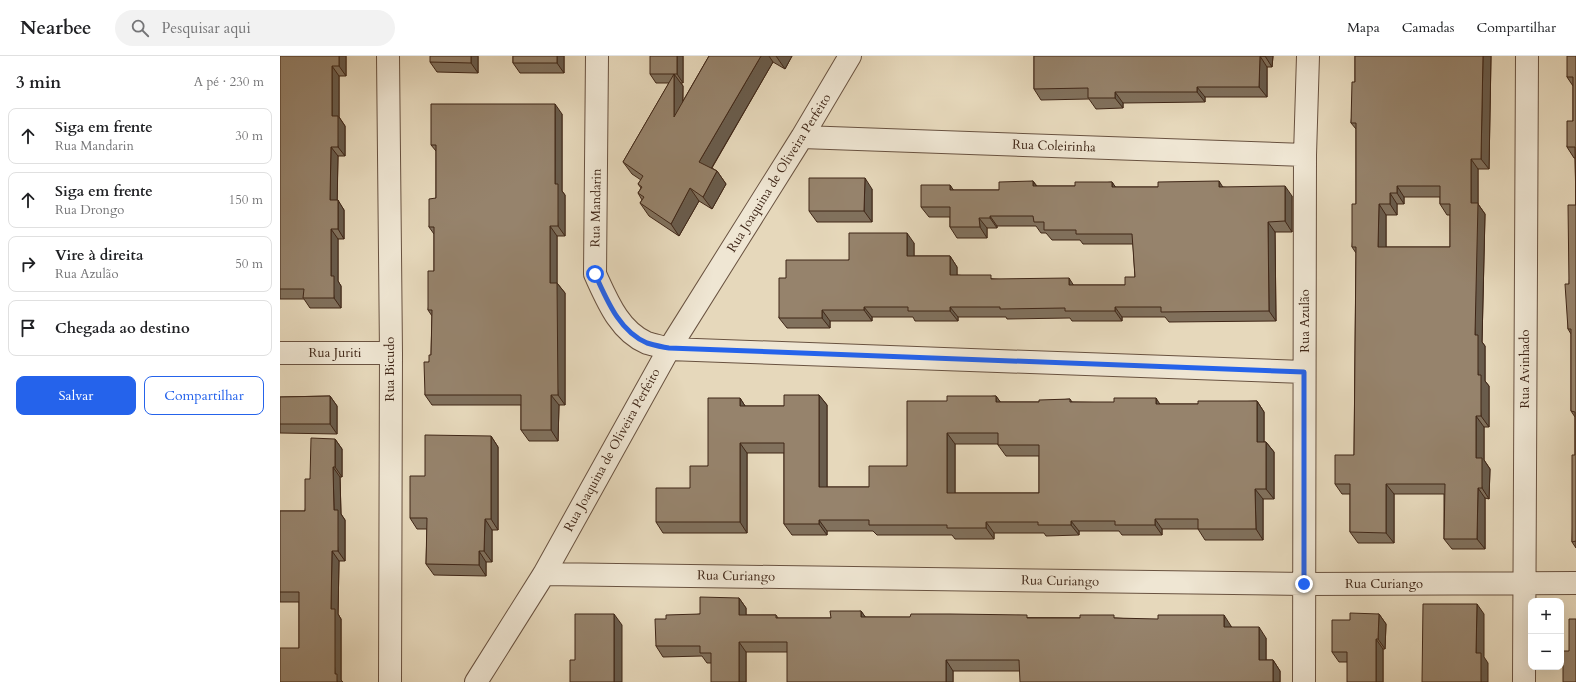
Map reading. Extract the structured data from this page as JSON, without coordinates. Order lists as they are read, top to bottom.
{
  "streets": {
    "street": [
      "Rua Coleirinha",
      "Rua Joaquina de Oliveira Perfeito",
      "Rua Mandarin",
      "Rua Azulão",
      "Rua Juriti",
      "Rua Bicudo",
      "Rua Avinhado",
      "Rua Curiango"
    ]
  },
  "crossings": [
    ["Rua Coleirinha", "Rua Joaquina de Oliveira Perfeito"],
    ["Rua Coleirinha", "Rua Azulão"],
    ["Rua Joaquina de Oliveira Perfeito", "Rua Mandarin"],
    ["Rua Joaquina de Oliveira Perfeito", "Rua Curiango"],
    ["Rua Mandarin", "Rua Azulão"],
    ["Rua Azulão", "Rua Curiango"],
    ["Rua Juriti", "Rua Bicudo"],
    ["Rua Avinhado", "Rua Curiango"]
  ],
  "page": {
    "header": "Nearbee",
    "search": "Pesquisar aqui",
    "nav": ["Mapa", "Camadas", "Compartilhar"],
    "heading": ["3 min", "A pé · 230 m"],
    "list": [
      ["Siga em frente", "Rua Mandarin", "30 m"],
      ["Siga em frente", "Rua Drongo", "150 m"],
      ["Vire à direita", "Rua Azulão", "50 m"],
      "Chegada ao destino"
    ],
    "buttons": ["Salvar", "Compartilhar"],
    "map_buttons": ["+", "−"]
  }
}
